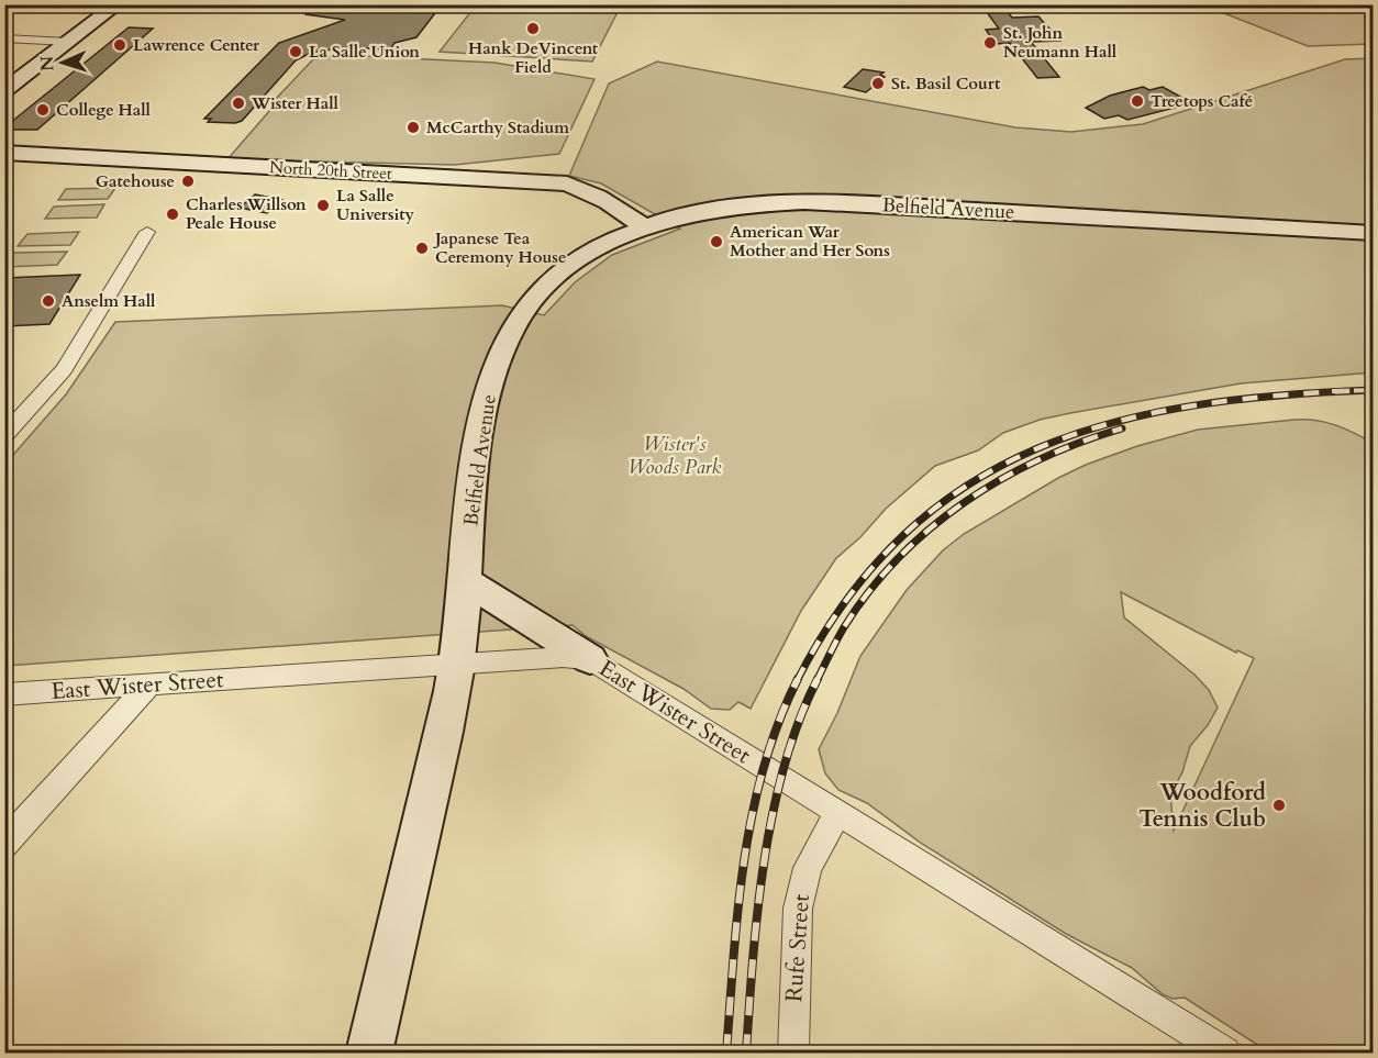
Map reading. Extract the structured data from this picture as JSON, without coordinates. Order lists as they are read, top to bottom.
{
  "streets": {
    "street": [
      "North 20th Street",
      "Belfield Avenue",
      "East Wister Street",
      "Rufe Street"
    ]
  },
  "crossings": [
    ["North 20th Street", "Belfield Avenue"],
    ["Belfield Avenue", "East Wister Street"],
    ["East Wister Street", "Rufe Street"]
  ],
  "parks": ["Wister's Woods Park"],
  "places": [
    "Hank DeVincent Field",
    "St. John Neumann Hall",
    "Lawrence Center",
    "La Salle Union",
    "St. Basil Court",
    "Treetops Café",
    "Wister Hall",
    "College Hall",
    "McCarthy Stadium",
    "Gatehouse",
    "La Salle University",
    "Charles Willson Peale House",
    "American War Mother and Her Sons",
    "Japanese Tea Ceremony House",
    "Anselm Hall",
    "Woodford Tennis Club"
  ],
  "north": "left"
}
